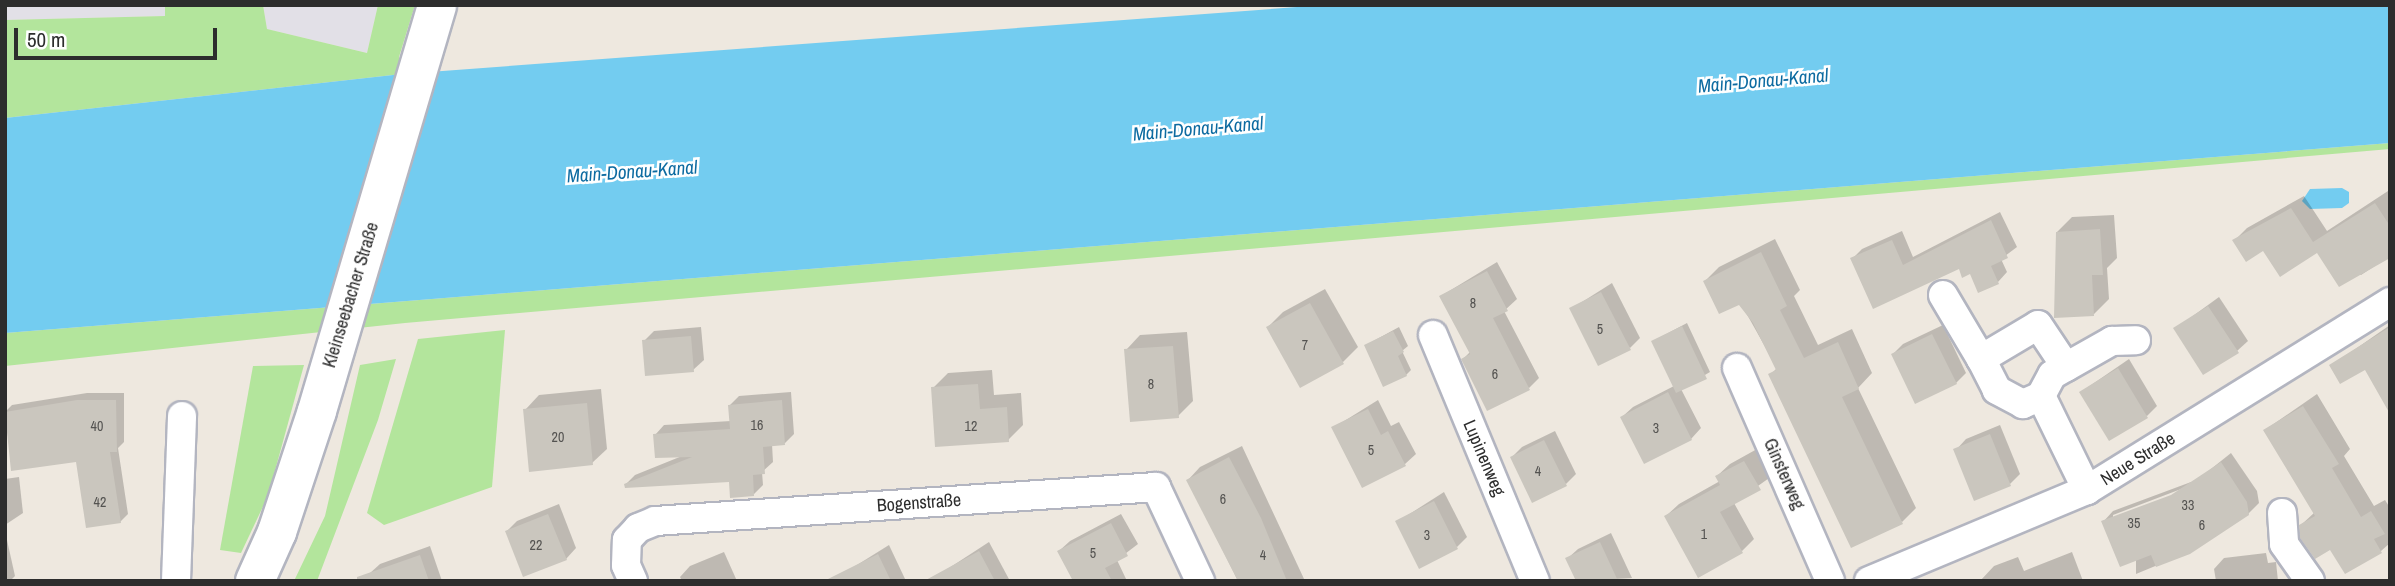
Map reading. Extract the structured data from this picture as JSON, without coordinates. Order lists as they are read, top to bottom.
{
  "streets": {
    "street": [
      "Kleinseebacher Straße",
      "Lupinenweg",
      "Neue Straße",
      "Ginsterweg",
      "Bogenstraße"
    ]
  },
  "water": ["Main-Donau-Kanal"],
  "house_numbers": [
    "8",
    "5",
    "7",
    "6",
    "8",
    "16",
    "40",
    "12",
    "3",
    "20",
    "5",
    "4",
    "6",
    "42",
    "33",
    "35",
    "6",
    "1",
    "3",
    "22",
    "5",
    "4"
  ],
  "scale_bar": "50 m"
}
